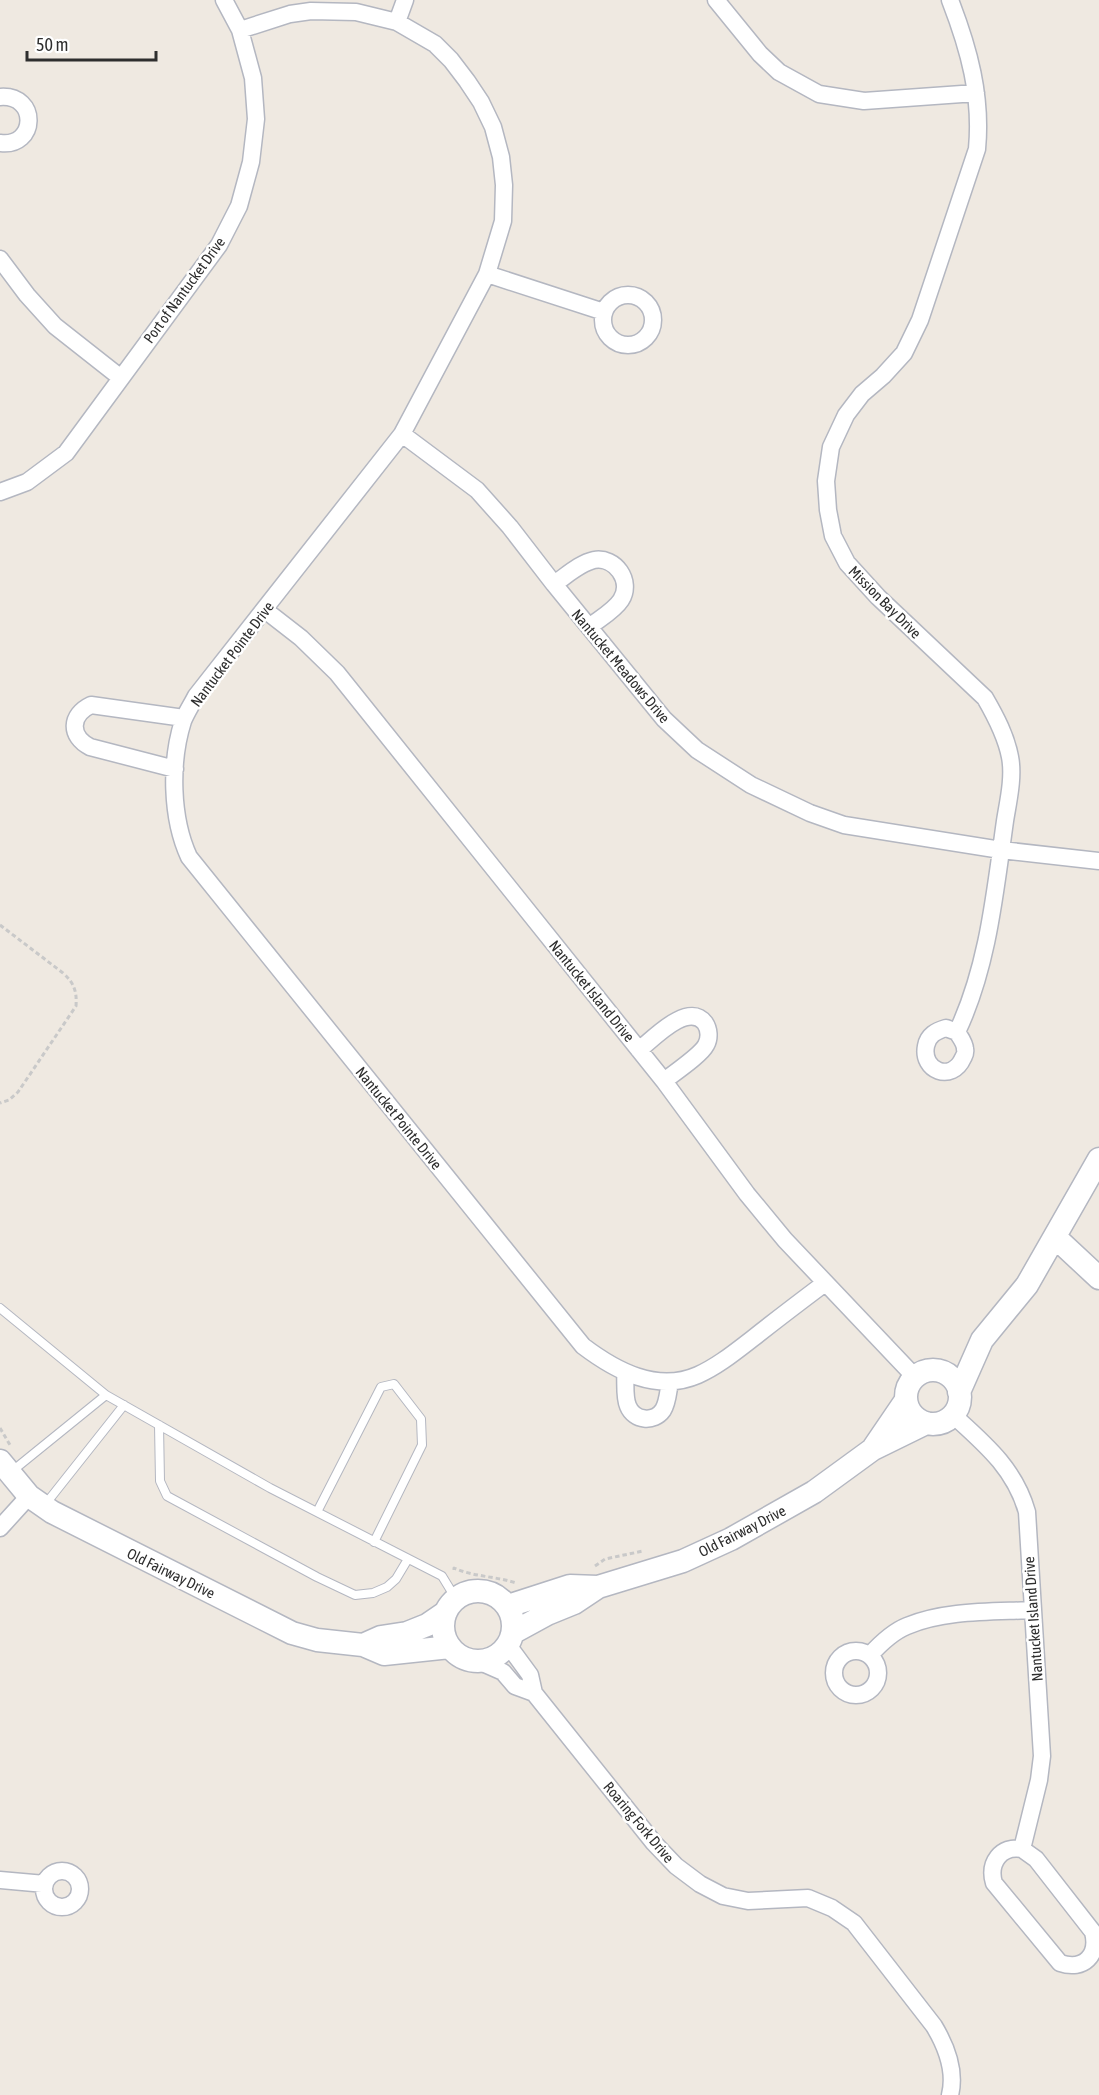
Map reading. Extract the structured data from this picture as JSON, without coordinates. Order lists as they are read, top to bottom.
{
  "streets": {
    "street": [
      "Port of Nantucket Drive",
      "Mission Bay Drive",
      "Nantucket Pointe Drive",
      "Nantucket Meadows Drive",
      "Nantucket Island Drive",
      "Old Fairway Drive",
      "Roaring Fork Drive"
    ]
  },
  "crossings": [
    ["Port of Nantucket Drive", "Nantucket Pointe Drive"],
    ["Mission Bay Drive", "Nantucket Meadows Drive"],
    ["Nantucket Pointe Drive", "Nantucket Meadows Drive"],
    ["Nantucket Pointe Drive", "Nantucket Island Drive"],
    ["Nantucket Island Drive", "Old Fairway Drive"],
    ["Old Fairway Drive", "Roaring Fork Drive"]
  ],
  "scale_bar": "50 m"
}
